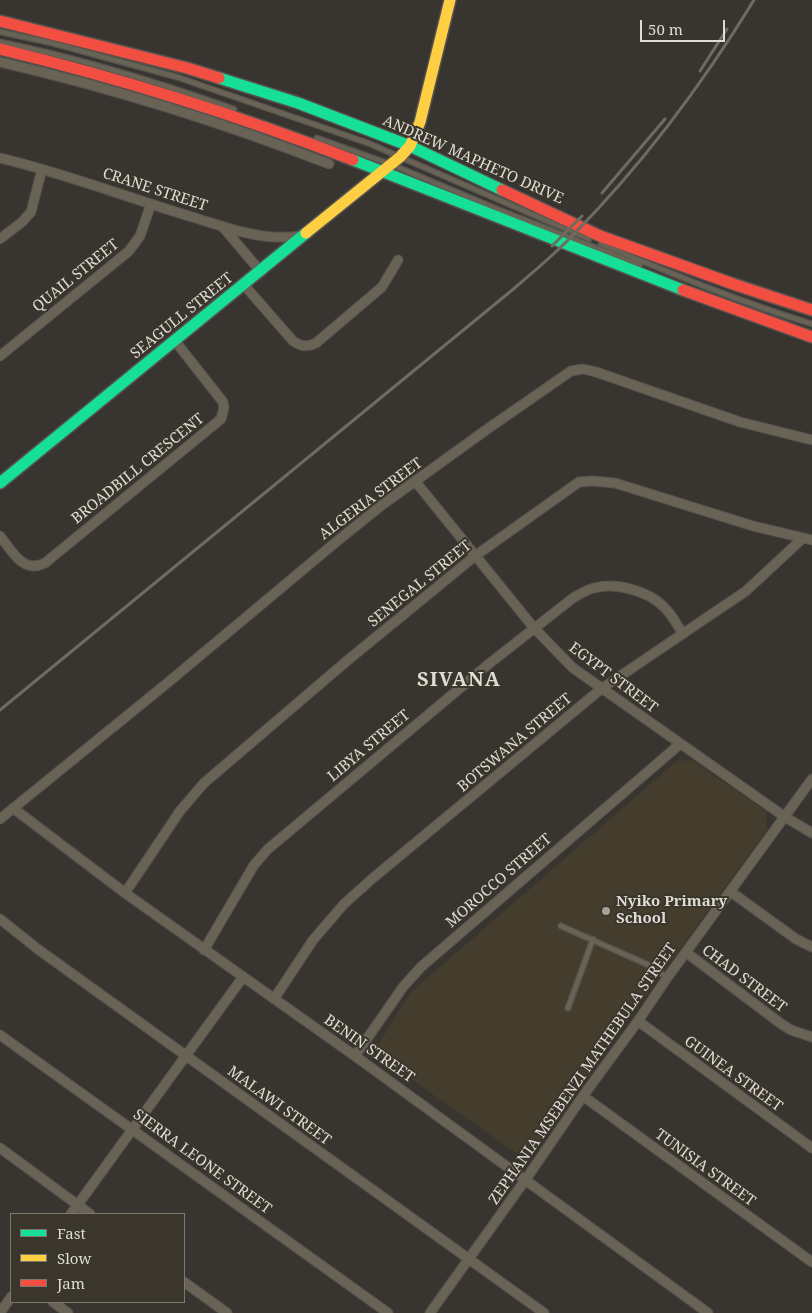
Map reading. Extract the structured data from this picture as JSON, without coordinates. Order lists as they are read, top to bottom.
{
  "streets": {
    "main road": ["ANDREW MAPHETO DRIVE", "SEAGULL STREET"],
    "street": [
      "CRANE STREET",
      "QUAIL STREET",
      "BROADBILL CRESCENT",
      "ALGERIA STREET",
      "SENEGAL STREET",
      "EGYPT STREET",
      "BOTSWANA STREET",
      "LIBYA STREET",
      "MOROCCO STREET",
      "CHAD STREET",
      "BENIN STREET",
      "ZEPHANIA MSEBENZI MATHEBULA STREET",
      "GUINEA STREET",
      "MALAWI STREET",
      "SIERRA LEONE STREET",
      "TUNISIA STREET"
    ]
  },
  "crossings": [
    ["ANDREW MAPHETO DRIVE", "SEAGULL STREET"],
    ["CRANE STREET", "QUAIL STREET"],
    ["CRANE STREET", "SEAGULL STREET"],
    ["SEAGULL STREET", "BROADBILL CRESCENT"],
    ["ALGERIA STREET", "EGYPT STREET"],
    ["ALGERIA STREET", "BENIN STREET"],
    ["SENEGAL STREET", "EGYPT STREET"],
    ["SENEGAL STREET", "BOTSWANA STREET"],
    ["SENEGAL STREET", "BENIN STREET"],
    ["EGYPT STREET", "BOTSWANA STREET"],
    ["EGYPT STREET", "LIBYA STREET"],
    ["EGYPT STREET", "MOROCCO STREET"],
    ["EGYPT STREET", "ZEPHANIA MSEBENZI MATHEBULA STREET"],
    ["BOTSWANA STREET", "LIBYA STREET"],
    ["BOTSWANA STREET", "BENIN STREET"],
    ["LIBYA STREET", "BENIN STREET"],
    ["MOROCCO STREET", "BENIN STREET"],
    ["CHAD STREET", "ZEPHANIA MSEBENZI MATHEBULA STREET"],
    ["BENIN STREET", "ZEPHANIA MSEBENZI MATHEBULA STREET"],
    ["ZEPHANIA MSEBENZI MATHEBULA STREET", "GUINEA STREET"],
    ["ZEPHANIA MSEBENZI MATHEBULA STREET", "MALAWI STREET"],
    ["ZEPHANIA MSEBENZI MATHEBULA STREET", "TUNISIA STREET"]
  ],
  "districts": ["SIVANA"],
  "places": ["Nyiko Primary School"],
  "legend": ["Fast", "Slow", "Jam"],
  "scale_bar": "50 m"
}
